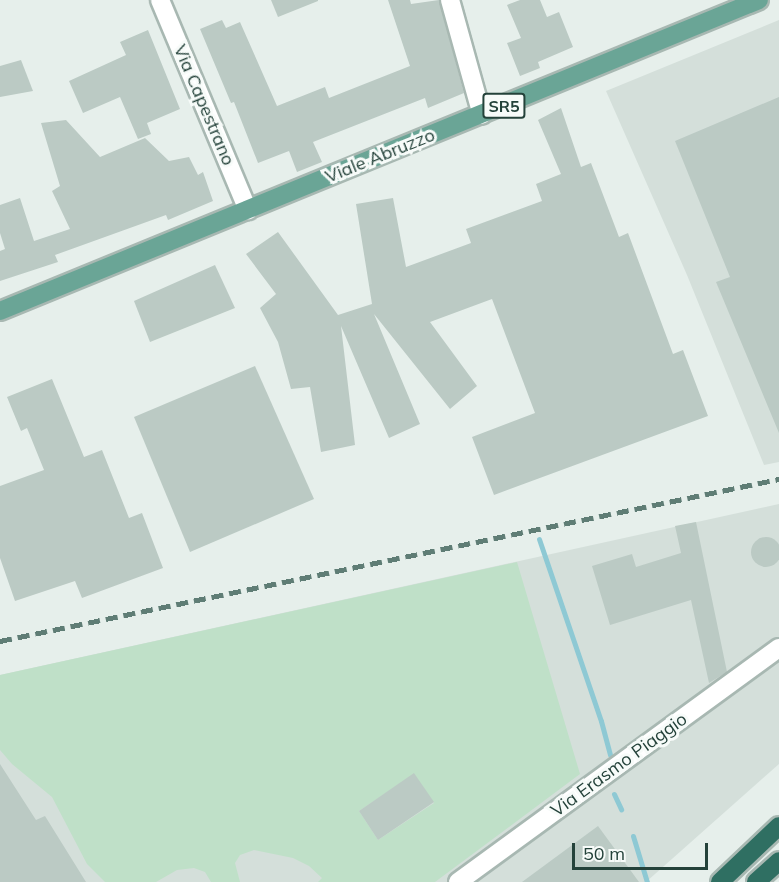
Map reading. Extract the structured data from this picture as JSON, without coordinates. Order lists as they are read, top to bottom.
{
  "streets": {
    "main road": ["SR5", "Viale Abruzzo"],
    "street": ["Via Capestrano", "Via Erasmo Piaggio"]
  },
  "crossings": [
    ["Via Capestrano", "Viale Abruzzo"]
  ],
  "scale_bar": "50 m"
}
